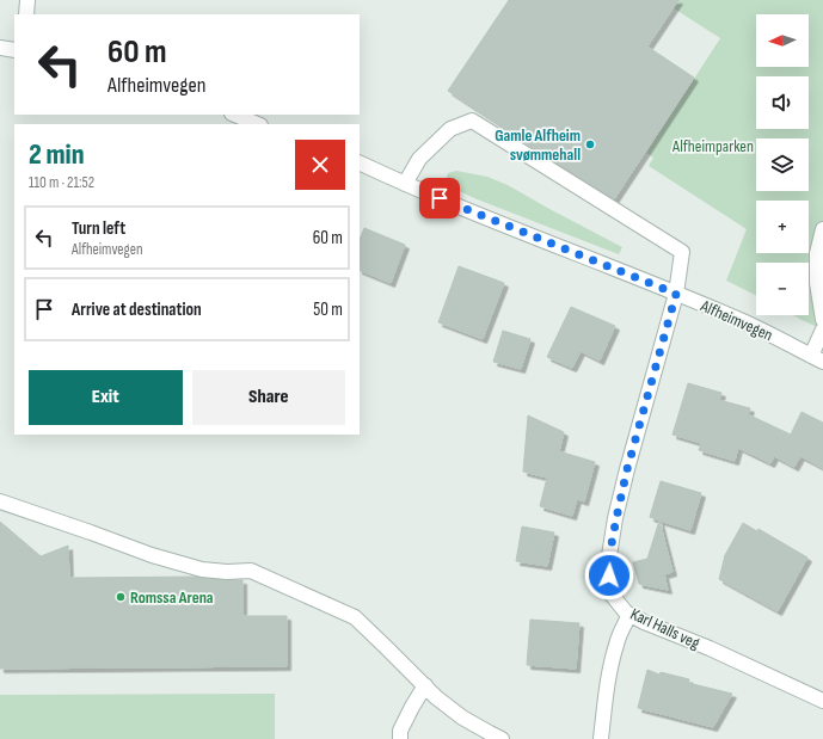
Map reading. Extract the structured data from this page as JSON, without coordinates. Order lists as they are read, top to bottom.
{
  "streets": {
    "street": ["Alfheimvegen", "Karl Halls veg"]
  },
  "crossings": [
    ["Alfheimvegen", "Karl Halls veg"]
  ],
  "parks": ["Alfheimparken"],
  "places": ["Gamle Alfheim svømmehall", "Romssa Arena"],
  "north": "left",
  "page": {
    "map_buttons": ["+", "−"],
    "turn": ["60 m", "Alfheimvegen"],
    "heading": ["2 min", "110 m · 21:52"],
    "list": [
      {
        "name": "Turn left",
        "note": "Alfheimvegen",
        "value": "60 m"
      },
      {
        "name": "Arrive at destination",
        "value": "50 m"
      }
    ],
    "buttons": ["Exit", "Share"]
  }
}
